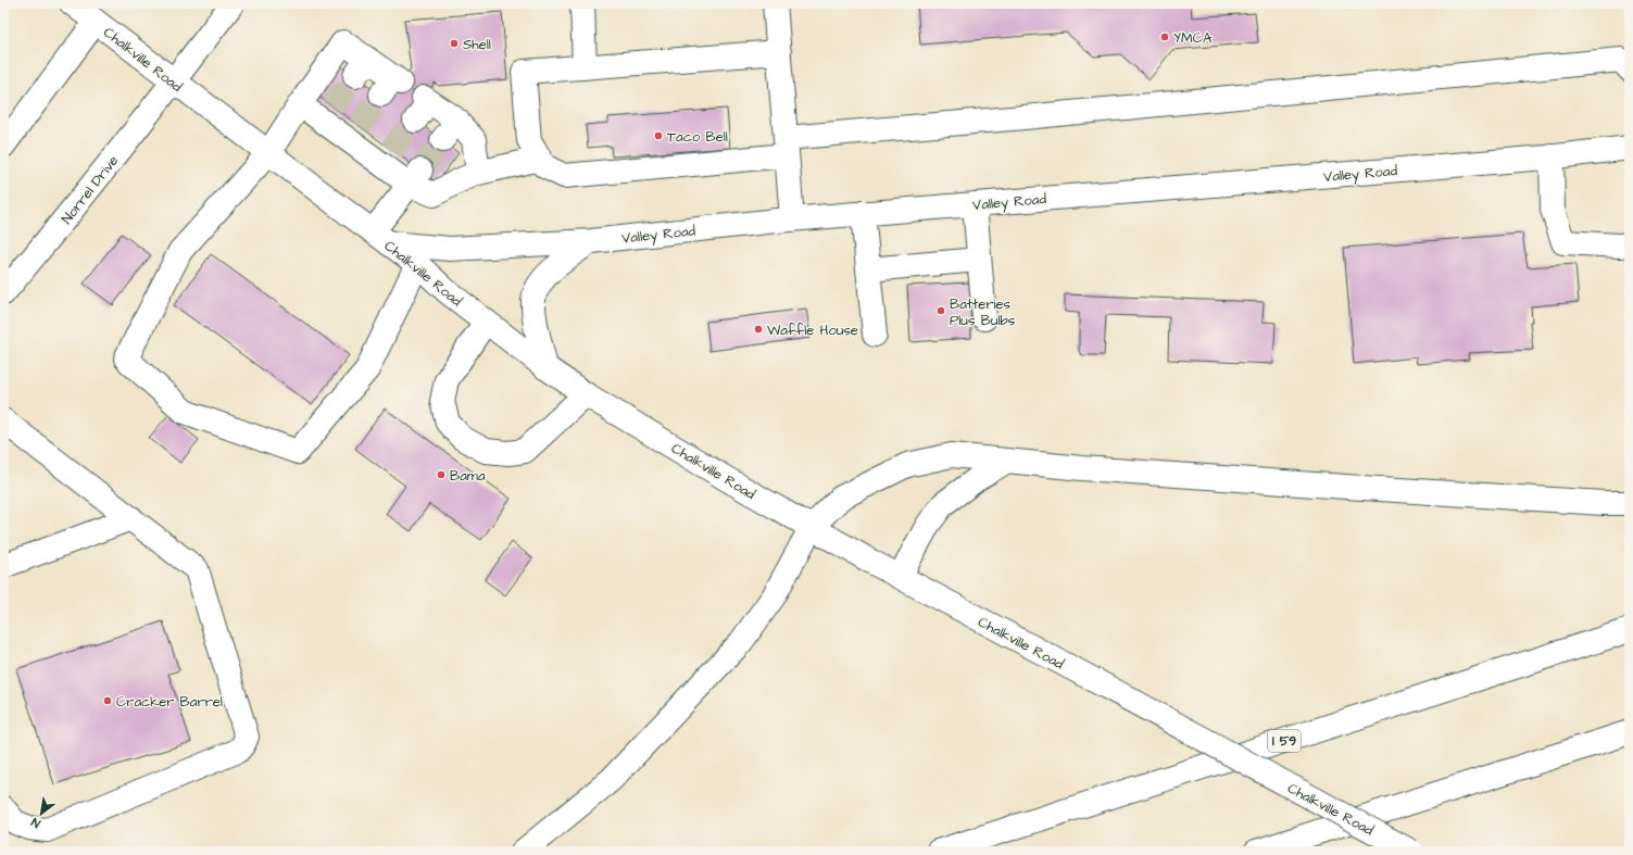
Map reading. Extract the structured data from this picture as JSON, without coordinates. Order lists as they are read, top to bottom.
{
  "streets": {
    "main road": [
      "Chalkville Road",
      "Valley Road",
      "Norrel Drive",
      "I 59"
    ]
  },
  "crossings": [
    ["Chalkville Road", "Valley Road"],
    ["Chalkville Road", "Norrel Drive"]
  ],
  "places": [
    "YMCA",
    "Shell",
    "Taco Bell",
    "Batteries Plus Bulbs",
    "Waffle House",
    "Bama",
    "Cracker Barrel"
  ],
  "north": "bottom left"
}
